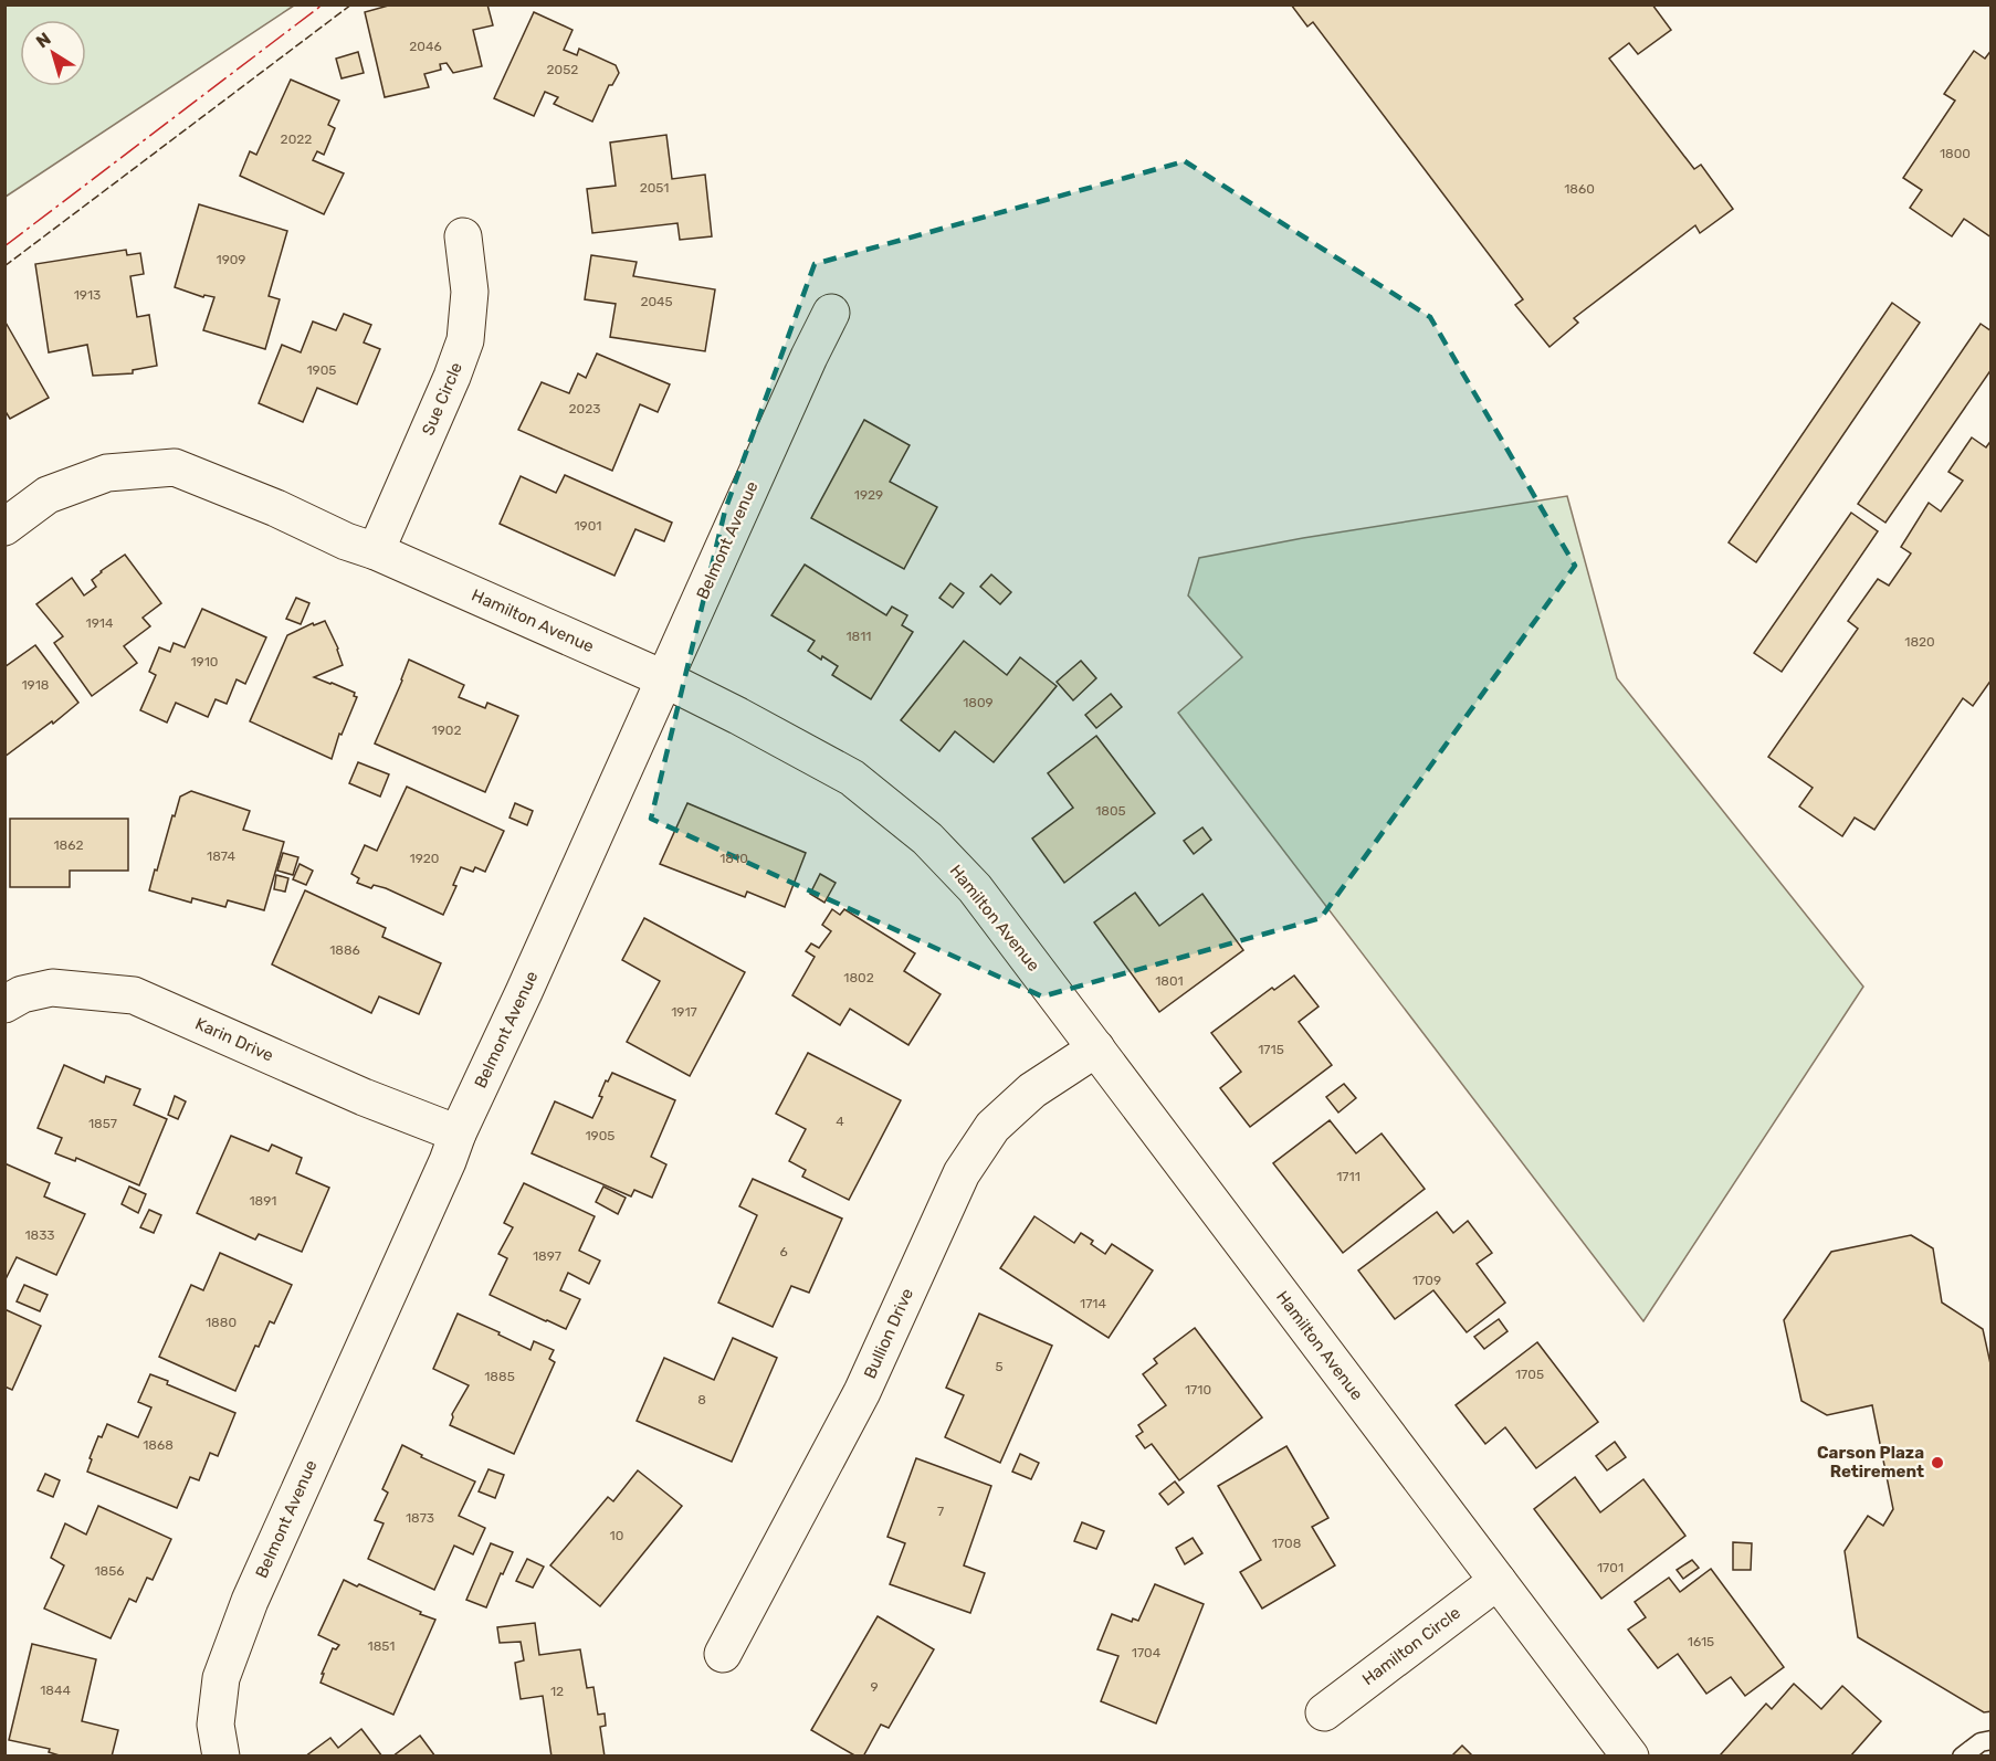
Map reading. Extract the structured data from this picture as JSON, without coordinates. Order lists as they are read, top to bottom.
{
  "streets": {
    "street": [
      "Sue Circle",
      "Belmont Avenue",
      "Hamilton Avenue",
      "Karin Drive",
      "Bullion Drive",
      "Hamilton Circle"
    ]
  },
  "crossings": [
    ["Sue Circle", "Hamilton Avenue"],
    ["Belmont Avenue", "Hamilton Avenue"],
    ["Belmont Avenue", "Karin Drive"],
    ["Hamilton Avenue", "Bullion Drive"],
    ["Hamilton Avenue", "Hamilton Circle"]
  ],
  "places": ["Carson Plaza Retirement"],
  "house_numbers": [
    "2046",
    "2052",
    "2022",
    "1800",
    "2051",
    "1860",
    "1909",
    "1913",
    "2045",
    "1905",
    "2023",
    "1929",
    "1901",
    "1914",
    "1811",
    "1820",
    "1910",
    "1918",
    "1809",
    "1902",
    "1805",
    "1862",
    "1874",
    "1920",
    "1810",
    "1886",
    "1802",
    "1801",
    "1917",
    "1715",
    "4",
    "1857",
    "1905",
    "1711",
    "1891",
    "1833",
    "6",
    "1897",
    "1709",
    "1714",
    "1880",
    "5",
    "1705",
    "1885",
    "1710",
    "8",
    "1868",
    "7",
    "1873",
    "10",
    "1708",
    "1701",
    "1856",
    "1615",
    "1851",
    "1704",
    "9",
    "1844",
    "12"
  ],
  "north": "top left"
}
